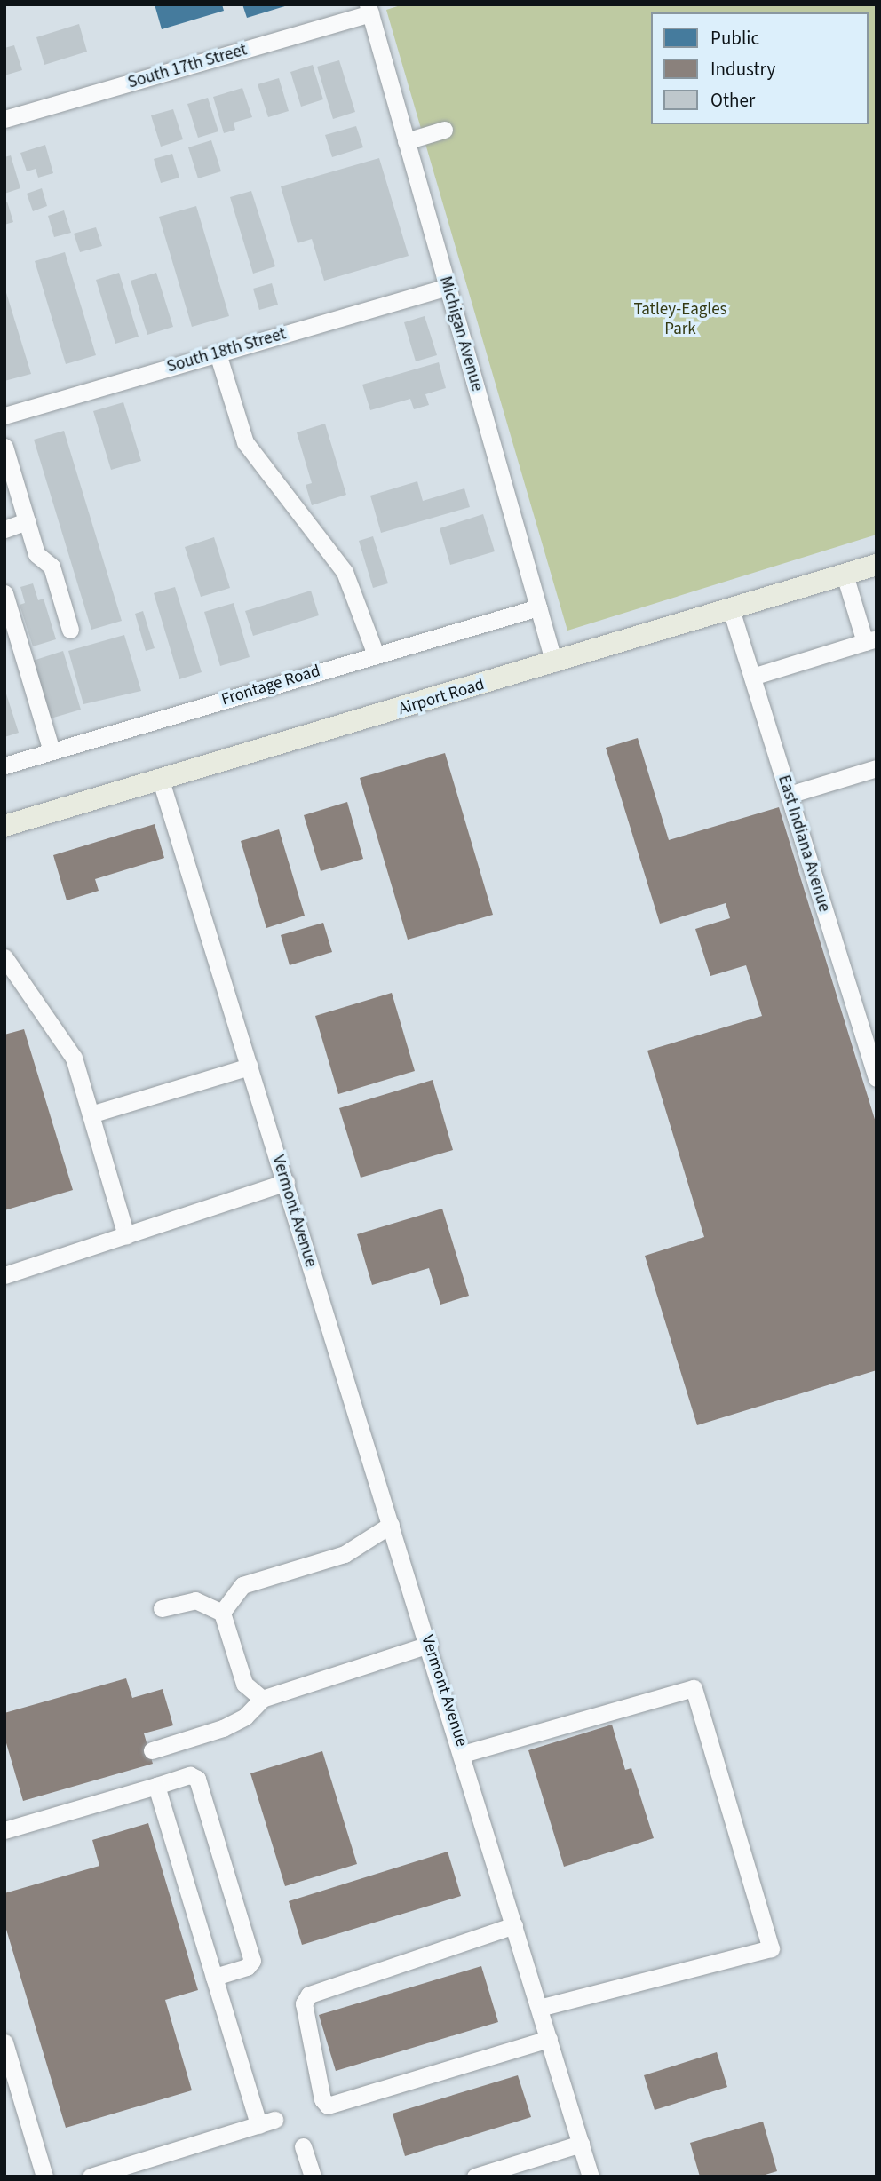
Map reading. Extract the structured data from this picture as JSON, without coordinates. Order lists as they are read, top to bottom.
{
  "streets": {
    "main road": ["Airport Road"],
    "street": [
      "South 17th Street",
      "Michigan Avenue",
      "South 18th Street",
      "Frontage Road",
      "East Indiana Avenue",
      "Vermont Avenue"
    ]
  },
  "crossings": [
    ["South 17th Street", "Michigan Avenue"],
    ["Michigan Avenue", "South 18th Street"],
    ["Michigan Avenue", "Frontage Road"],
    ["Michigan Avenue", "Airport Road"],
    ["Airport Road", "East Indiana Avenue"],
    ["Airport Road", "Vermont Avenue"]
  ],
  "parks": ["Tatley-Eagles Park"],
  "legend": ["Public", "Industry", "Other"]
}
